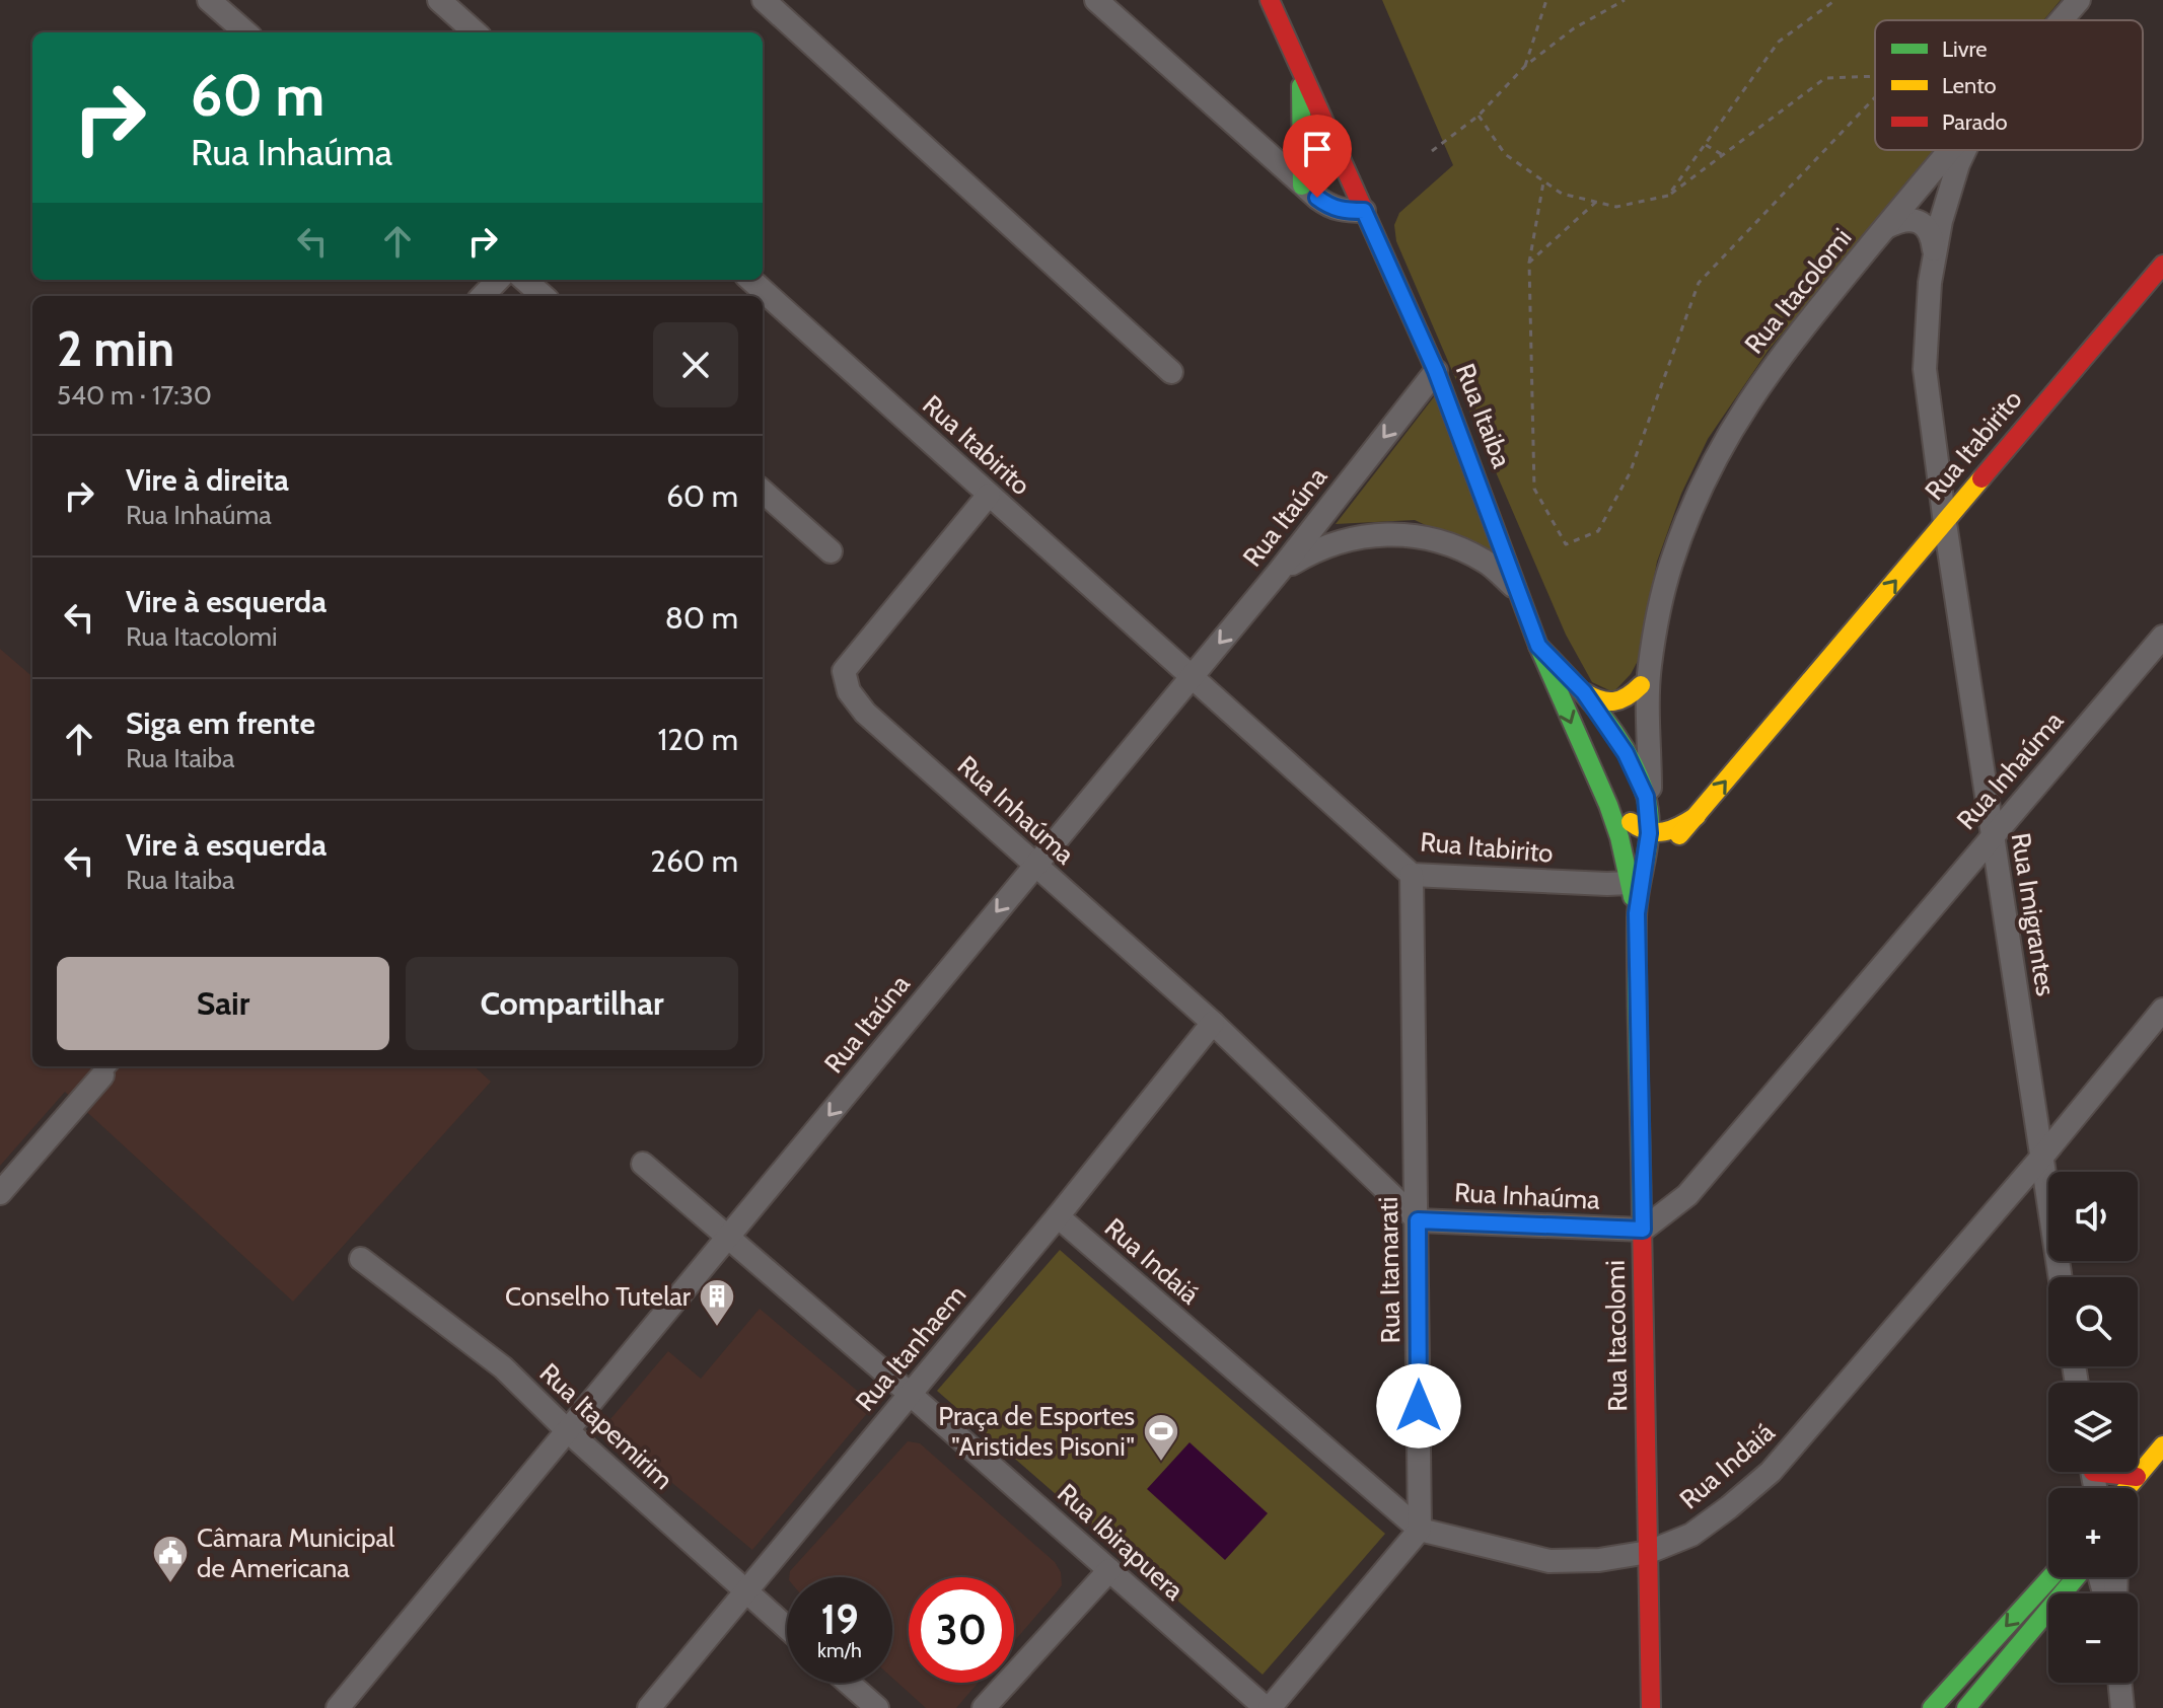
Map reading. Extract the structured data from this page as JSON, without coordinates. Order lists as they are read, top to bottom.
{
  "streets": {
    "main road": ["Rua Itacolomi", "Rua Itaiba", "Rua Itabirito"],
    "street": [
      "Rua Itaúna",
      "Rua Inhaúma",
      "Rua Imigrantes",
      "Rua Indaiá",
      "Rua Itamarati",
      "Rua Itanhaem",
      "Rua Itapemirim",
      "Rua Ibirapuera"
    ]
  },
  "crossings": [
    ["Rua Itacolomi", "Rua Itaiba"],
    ["Rua Itacolomi", "Rua Itabirito"],
    ["Rua Itacolomi", "Rua Inhaúma"],
    ["Rua Itacolomi", "Rua Indaiá"],
    ["Rua Itaiba", "Rua Itabirito"],
    ["Rua Itaiba", "Rua Itaúna"],
    ["Rua Itabirito", "Rua Itaúna"],
    ["Rua Itabirito", "Rua Inhaúma"],
    ["Rua Itabirito", "Rua Imigrantes"],
    ["Rua Itabirito", "Rua Itamarati"],
    ["Rua Itaúna", "Rua Inhaúma"],
    ["Rua Itaúna", "Rua Itapemirim"],
    ["Rua Itaúna", "Rua Ibirapuera"],
    ["Rua Inhaúma", "Rua Imigrantes"],
    ["Rua Inhaúma", "Rua Itamarati"],
    ["Rua Inhaúma", "Rua Itanhaem"],
    ["Rua Imigrantes", "Rua Indaiá"],
    ["Rua Indaiá", "Rua Itamarati"],
    ["Rua Indaiá", "Rua Itanhaem"],
    ["Rua Itanhaem", "Rua Itapemirim"],
    ["Rua Itanhaem", "Rua Ibirapuera"]
  ],
  "one_way": ["Rua Itaúna"],
  "places": {
    "building": ["Conselho Tutelar"],
    "sports": ["Praça de Esportes \"Aristides Pisoni\""],
    "public building": ["Câmara Municipal de Americana"]
  },
  "legend": ["Livre", "Lento", "Parado"],
  "page": {
    "turn": ["60 m", "Rua Inhaúma"],
    "heading": ["2 min", "540 m · 17:30"],
    "list": [
      {
        "name": "Vire à direita",
        "note": "Rua Inhaúma",
        "value": "60 m"
      },
      {
        "name": "Vire à esquerda",
        "note": "Rua Itacolomi",
        "value": "80 m"
      },
      {
        "name": "Siga em frente",
        "note": "Rua Itaiba",
        "value": "120 m"
      },
      {
        "name": "Vire à esquerda",
        "note": "Rua Itaiba",
        "value": "260 m"
      }
    ],
    "buttons": ["Sair", "Compartilhar"],
    "map_buttons": ["+", "−"],
    "speed": "19 km/h",
    "limit": "30"
  }
}
